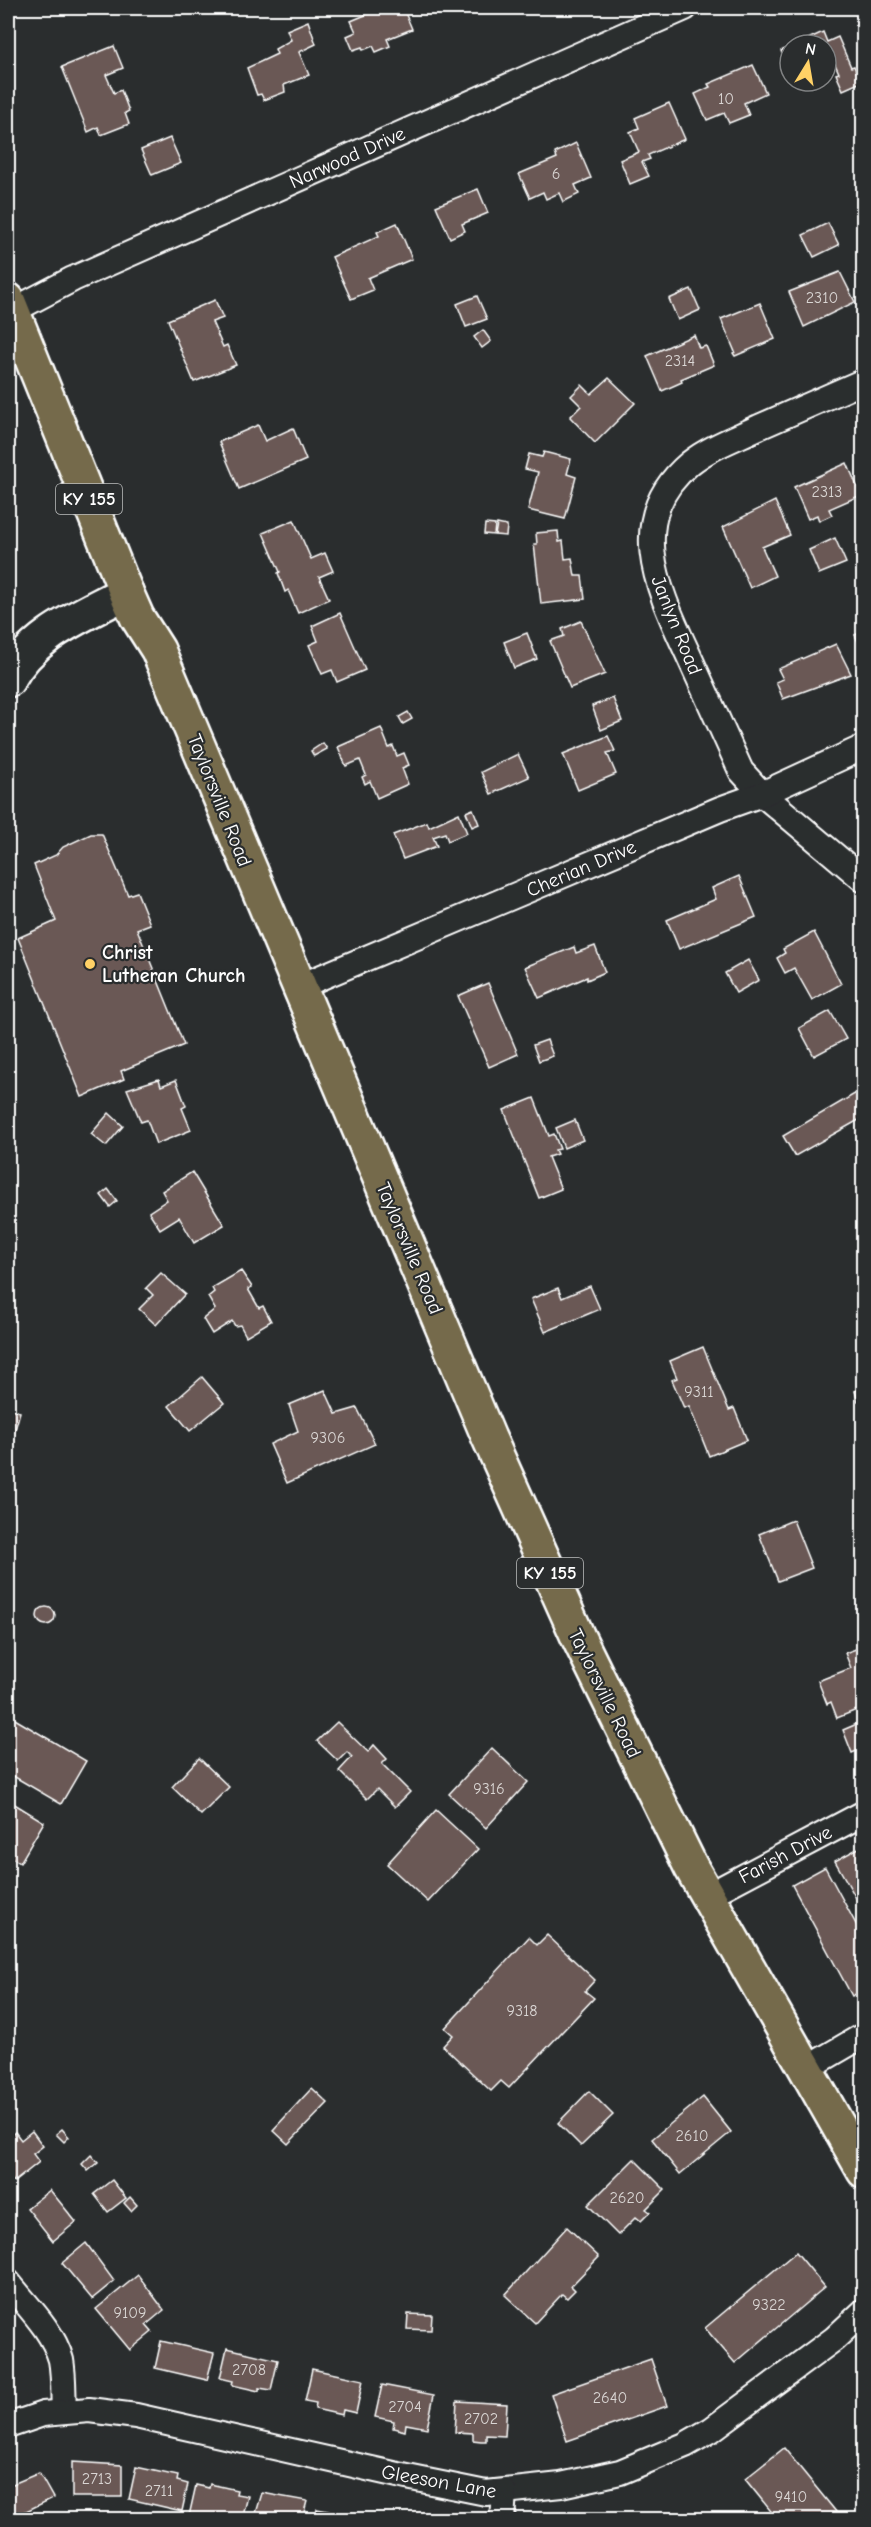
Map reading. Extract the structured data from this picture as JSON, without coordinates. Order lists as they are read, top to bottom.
{
  "streets": {
    "main road": ["KY 155", "Taylorsville Road"],
    "street": [
      "Narwood Drive",
      "Janlyn Road",
      "Cherian Drive",
      "Farish Drive",
      "Gleeson Lane"
    ]
  },
  "crossings": [
    ["Narwood Drive", "Taylorsville Road"],
    ["Janlyn Road", "Cherian Drive"],
    ["Taylorsville Road", "Cherian Drive"],
    ["Taylorsville Road", "Farish Drive"]
  ],
  "places": ["Christ Lutheran Church"],
  "house_numbers": [
    "10",
    "6",
    "2310",
    "2314",
    "2313",
    "9311",
    "9306",
    "9316",
    "9318",
    "2610",
    "2620",
    "9322",
    "9109",
    "2708",
    "2640",
    "2704",
    "2702",
    "2713",
    "2711",
    "9410"
  ],
  "north": "top"
}
